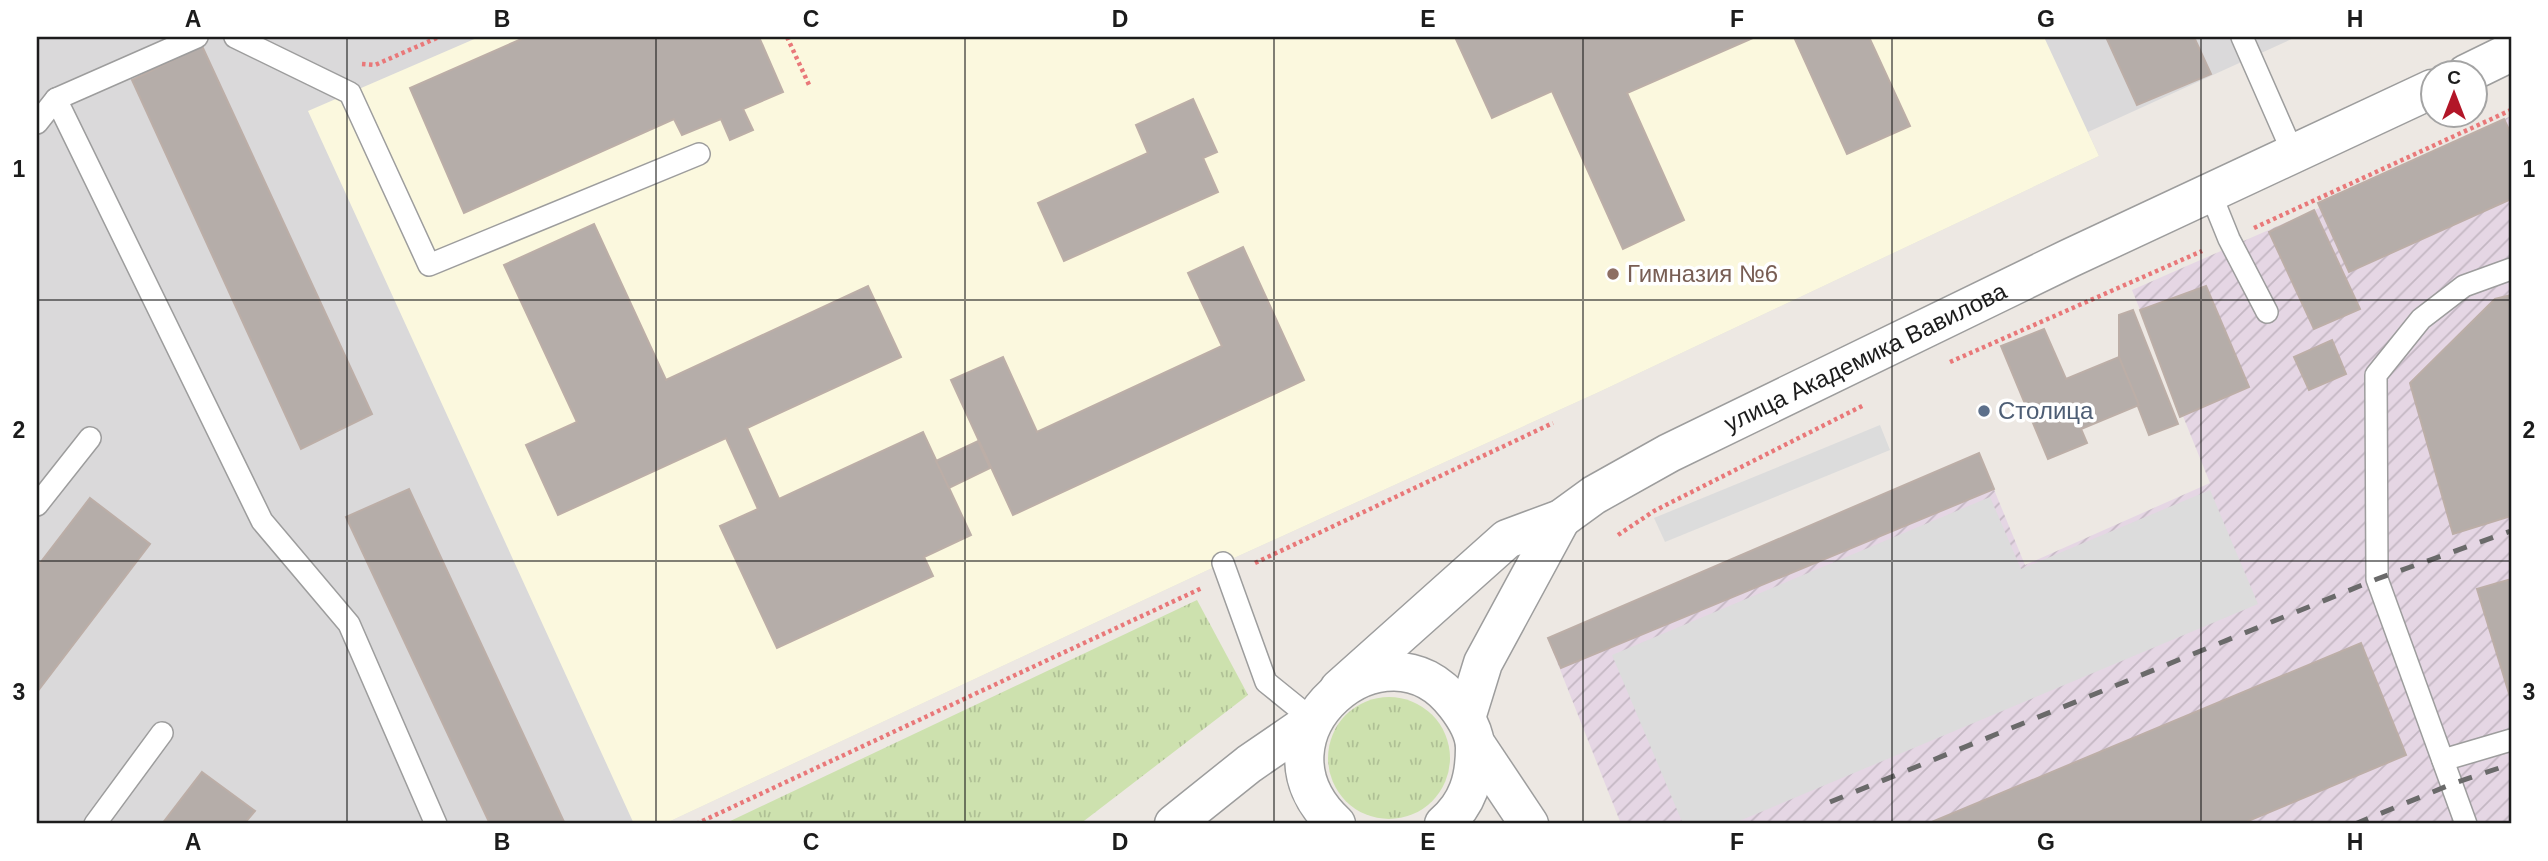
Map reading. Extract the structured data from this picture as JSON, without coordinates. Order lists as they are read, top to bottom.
{
  "streets": {
    "street": ["улица Академика Вавилова"]
  },
  "places": ["Гимназия №6", "Столица"],
  "north": "top",
  "grid": {
    "columns": [
      "A",
      "B",
      "C",
      "D",
      "E",
      "F",
      "G",
      "H"
    ],
    "rows": ["1", "2", "3"]
  }
}
